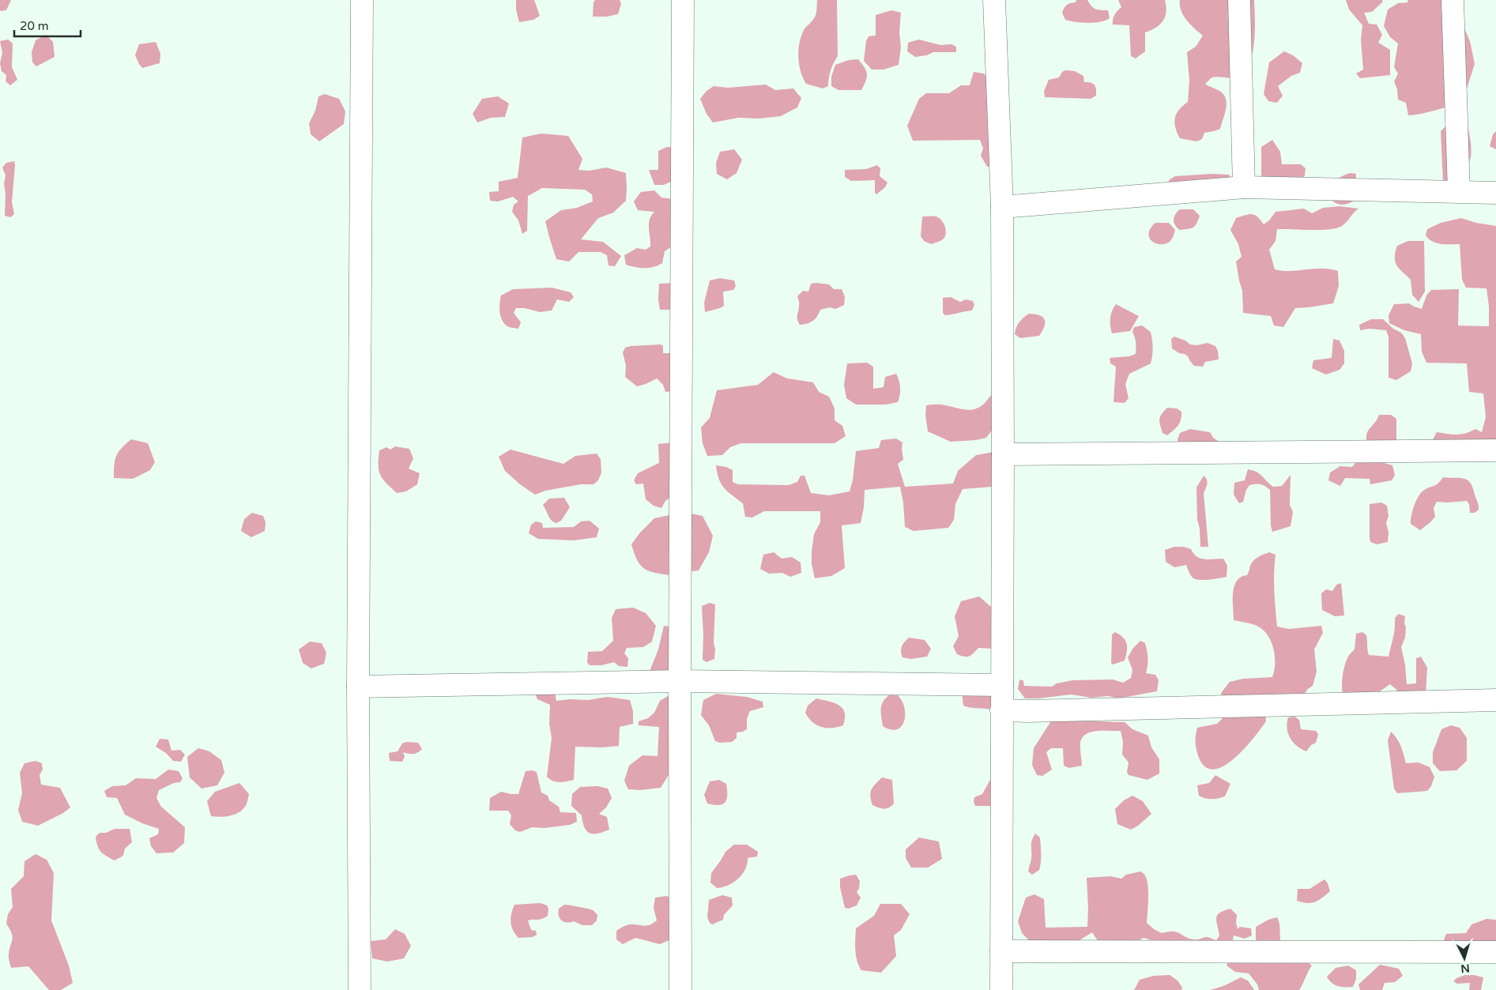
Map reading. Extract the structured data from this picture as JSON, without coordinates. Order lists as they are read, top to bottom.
{
  "scale_bar": "20 m",
  "north": "bottom"
}
